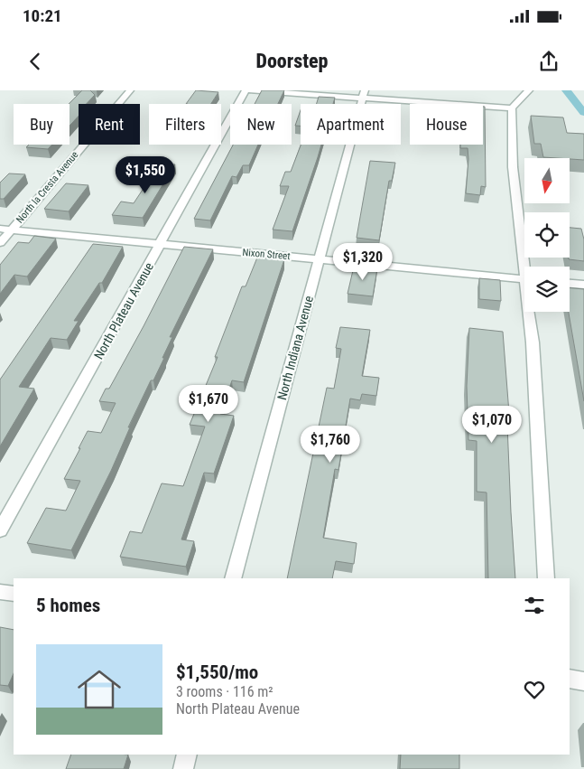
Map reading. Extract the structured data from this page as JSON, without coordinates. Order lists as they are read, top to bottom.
{
  "streets": {
    "street": [
      "North la Cresta Avenue",
      "Nixon Street",
      "North Plateau Avenue",
      "North Indiana Avenue"
    ]
  },
  "crossings": [
    ["North la Cresta Avenue", "Nixon Street"],
    ["Nixon Street", "North Plateau Avenue"],
    ["Nixon Street", "North Indiana Avenue"]
  ],
  "north": "bottom",
  "page": {
    "status": "10:21",
    "header": "Doorstep",
    "chip": [
      "Buy",
      "Rent",
      "Filters",
      "New",
      "Apartment",
      "House"
    ],
    "price": [
      "$1,550",
      "$1,320",
      "$1,670",
      "$1,070",
      "$1,760"
    ],
    "heading": "5 homes",
    "list": [
      {
        "name": "$1,550/mo",
        "note": "3 rooms · 116 m² · North Plateau Avenue"
      }
    ]
  }
}
